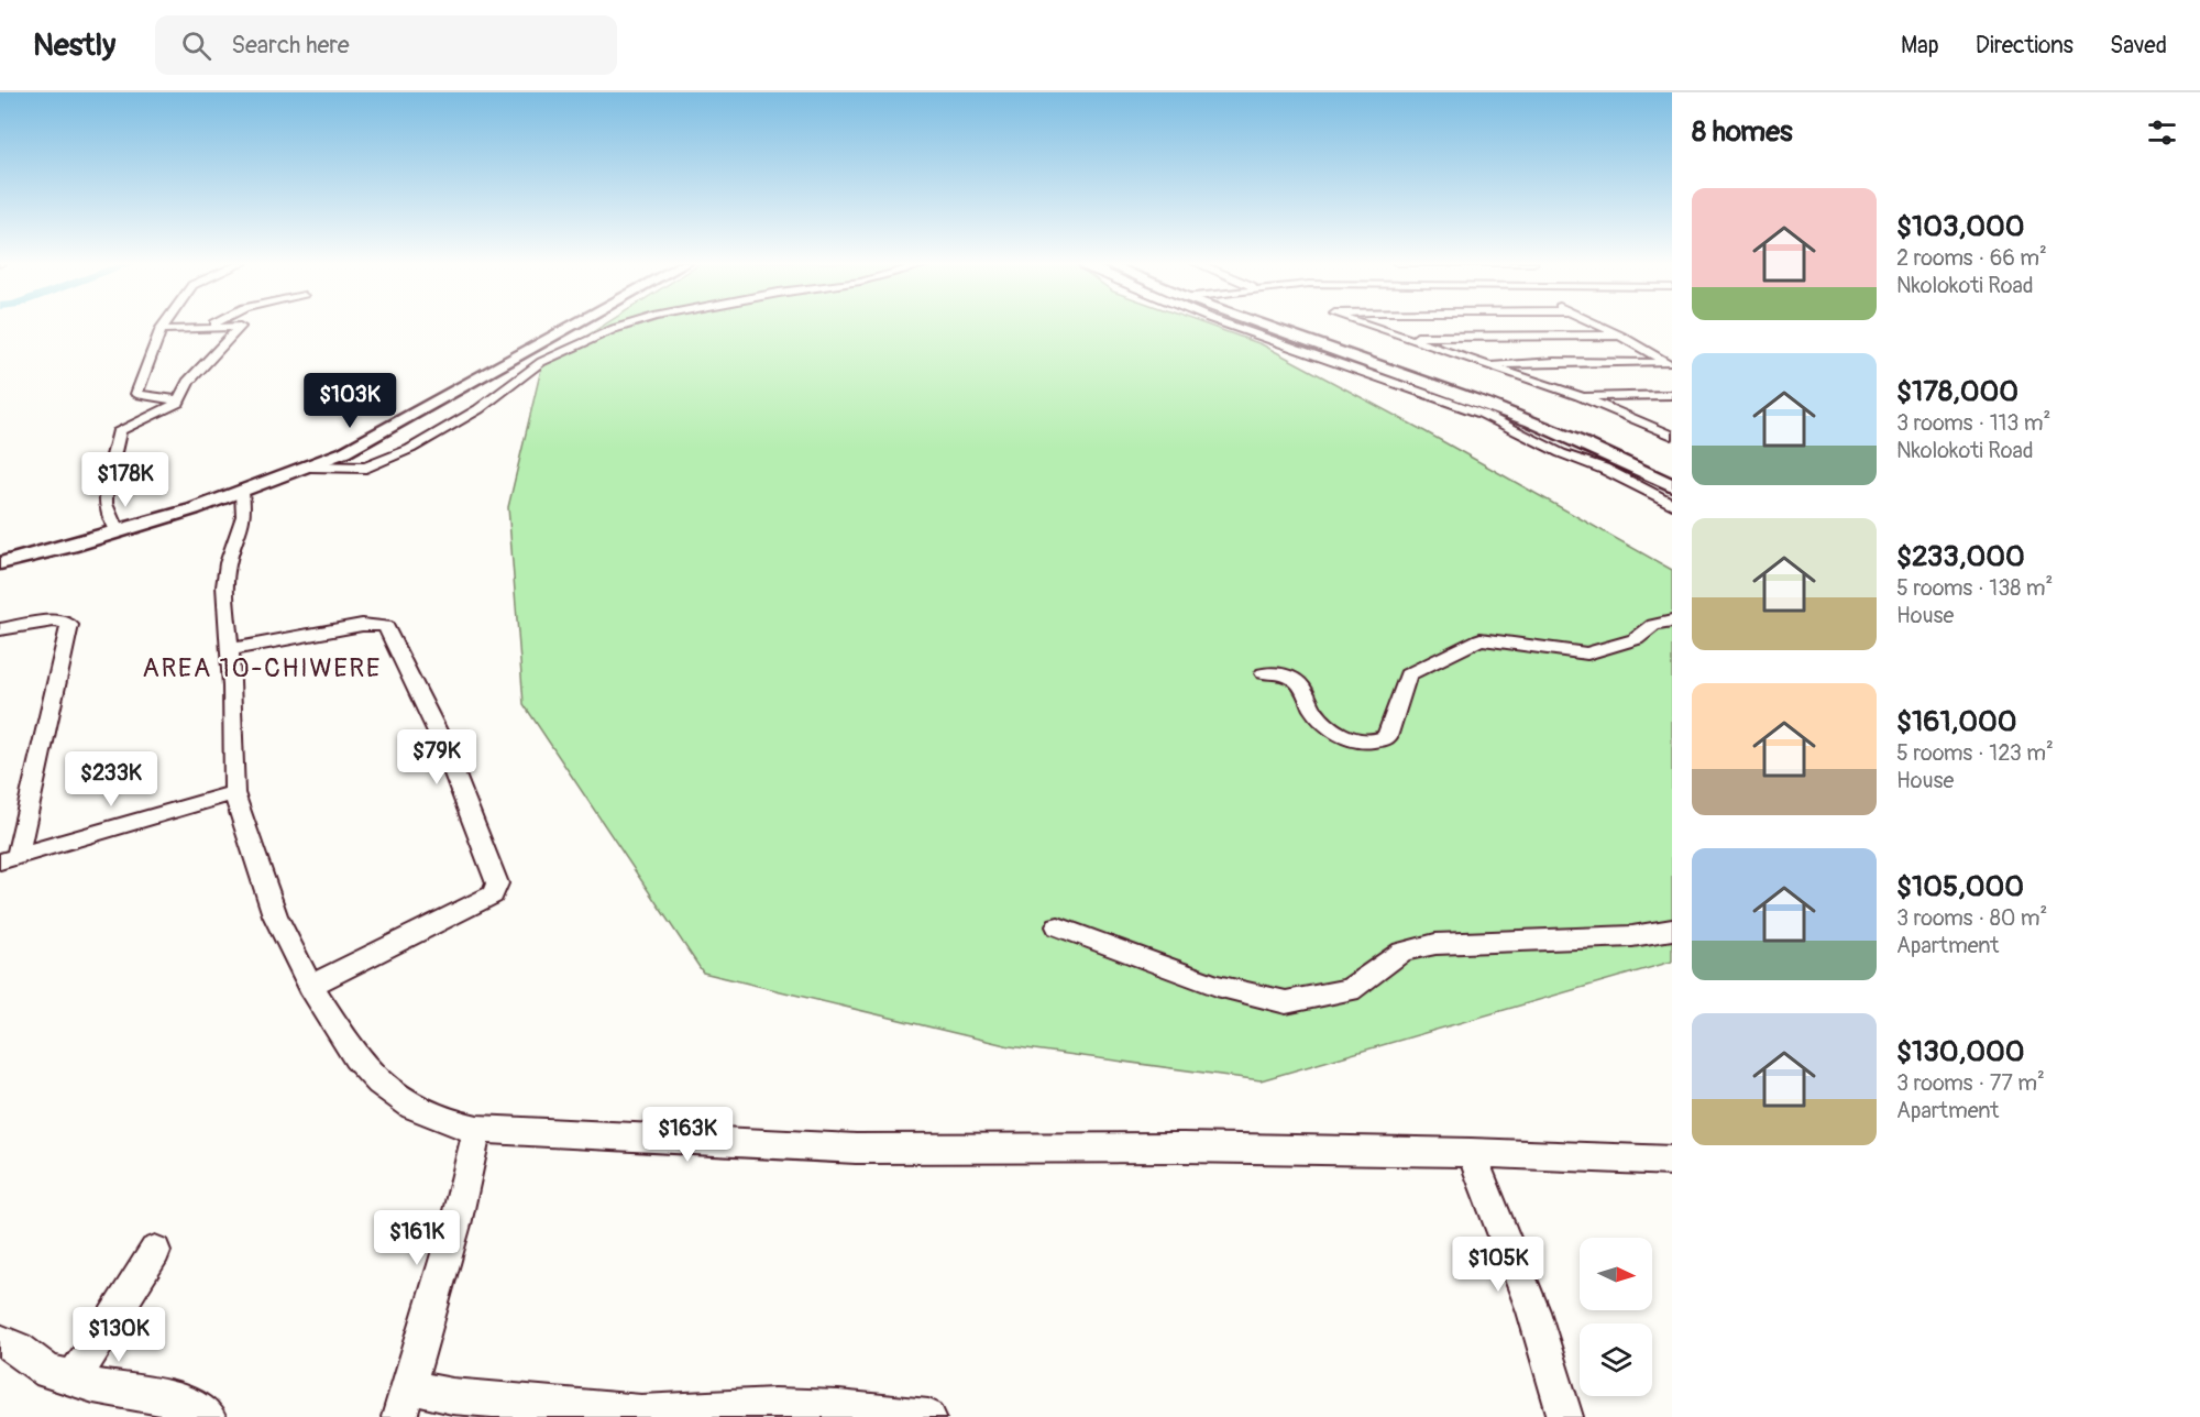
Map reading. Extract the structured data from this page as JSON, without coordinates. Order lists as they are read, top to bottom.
{
  "districts": ["AREA 10-CHIWERE"],
  "north": "right",
  "page": {
    "header": "Nestly",
    "search": "Search here",
    "nav": ["Map", "Directions", "Saved"],
    "heading": "8 homes",
    "list": [
      {
        "name": "$103,000",
        "note": "2 rooms · 66 m² · Nkolokoti Road"
      },
      {
        "name": "$178,000",
        "note": "3 rooms · 113 m² · Nkolokoti Road"
      },
      {
        "name": "$233,000",
        "note": "5 rooms · 138 m² · House"
      },
      {
        "name": "$161,000",
        "note": "5 rooms · 123 m² · House"
      },
      {
        "name": "$105,000",
        "note": "3 rooms · 80 m² · Apartment"
      },
      {
        "name": "$130,000",
        "note": "3 rooms · 77 m² · Apartment"
      }
    ],
    "price": [
      "$103K",
      "$178K",
      "$79K",
      "$233K",
      "$163K",
      "$161K",
      "$105K",
      "$130K"
    ]
  }
}
